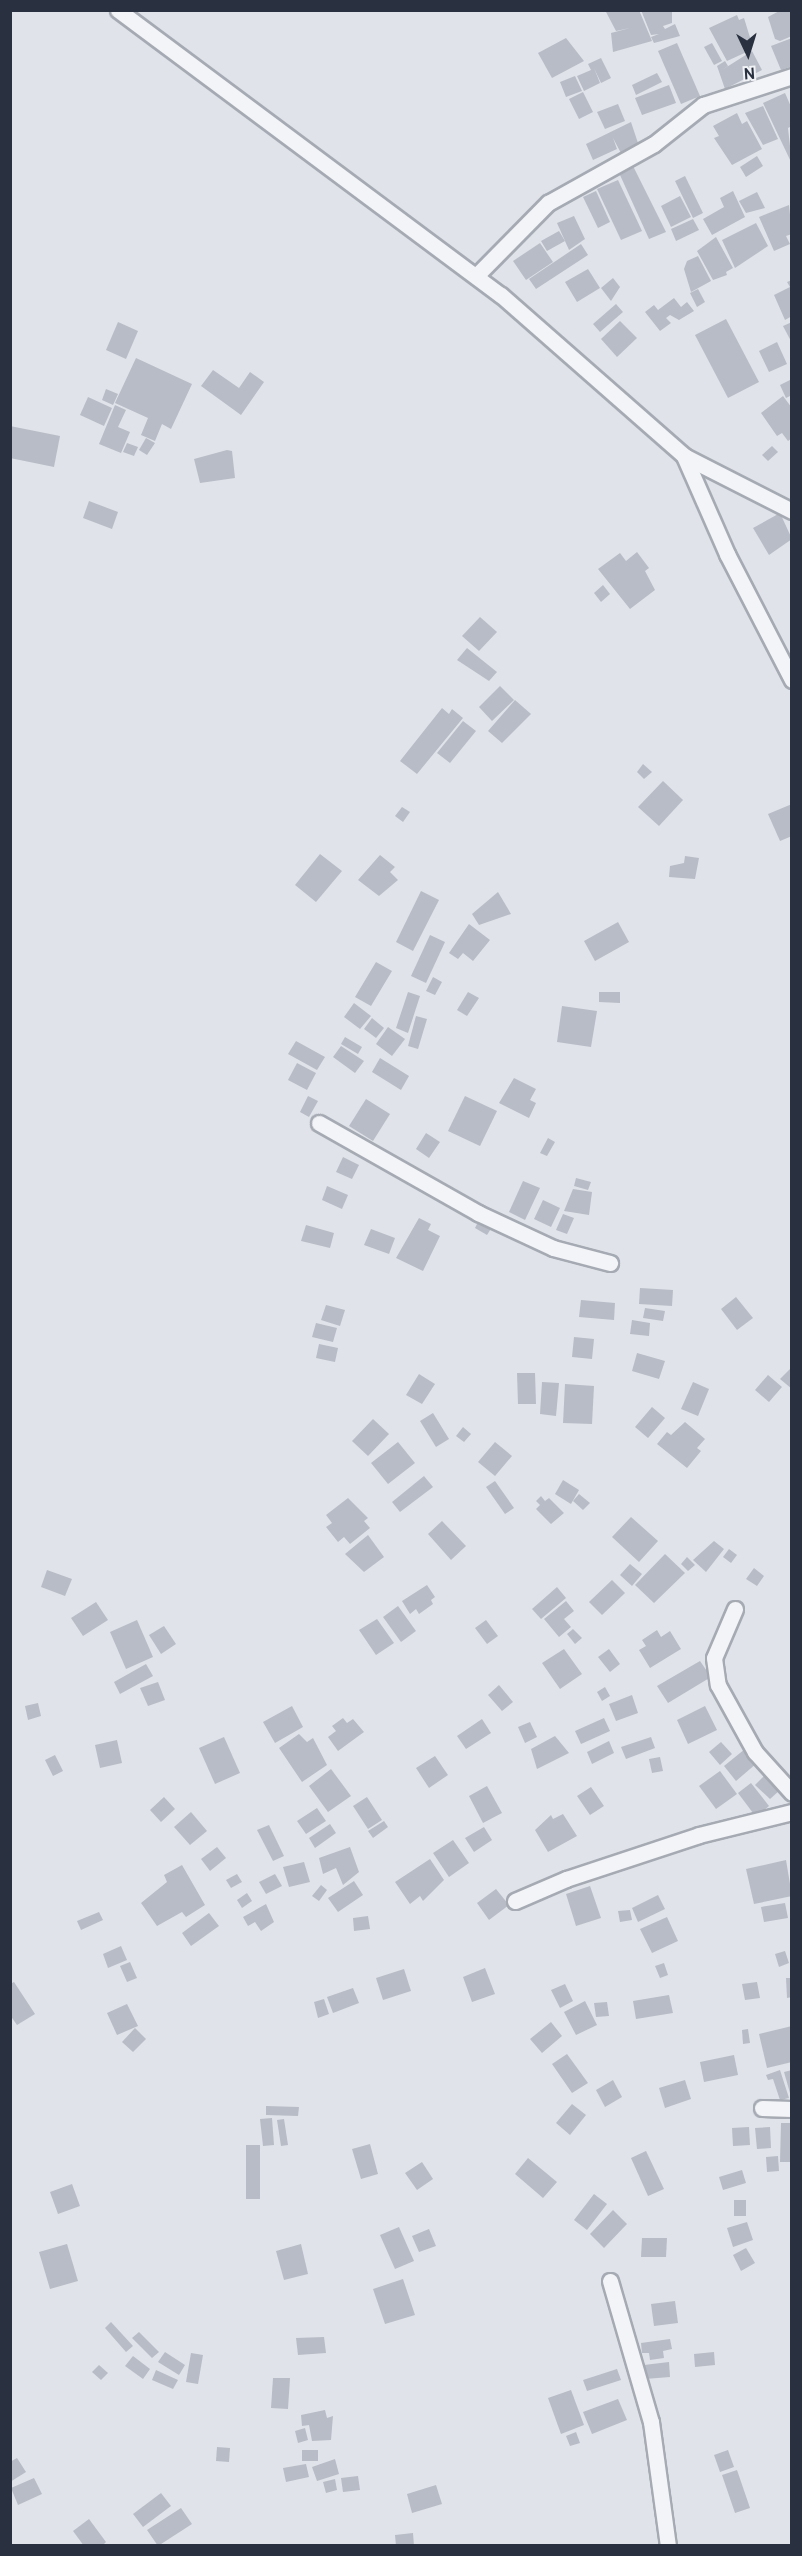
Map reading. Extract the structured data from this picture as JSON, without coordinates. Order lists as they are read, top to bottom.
{
  "north": "bottom"
}
